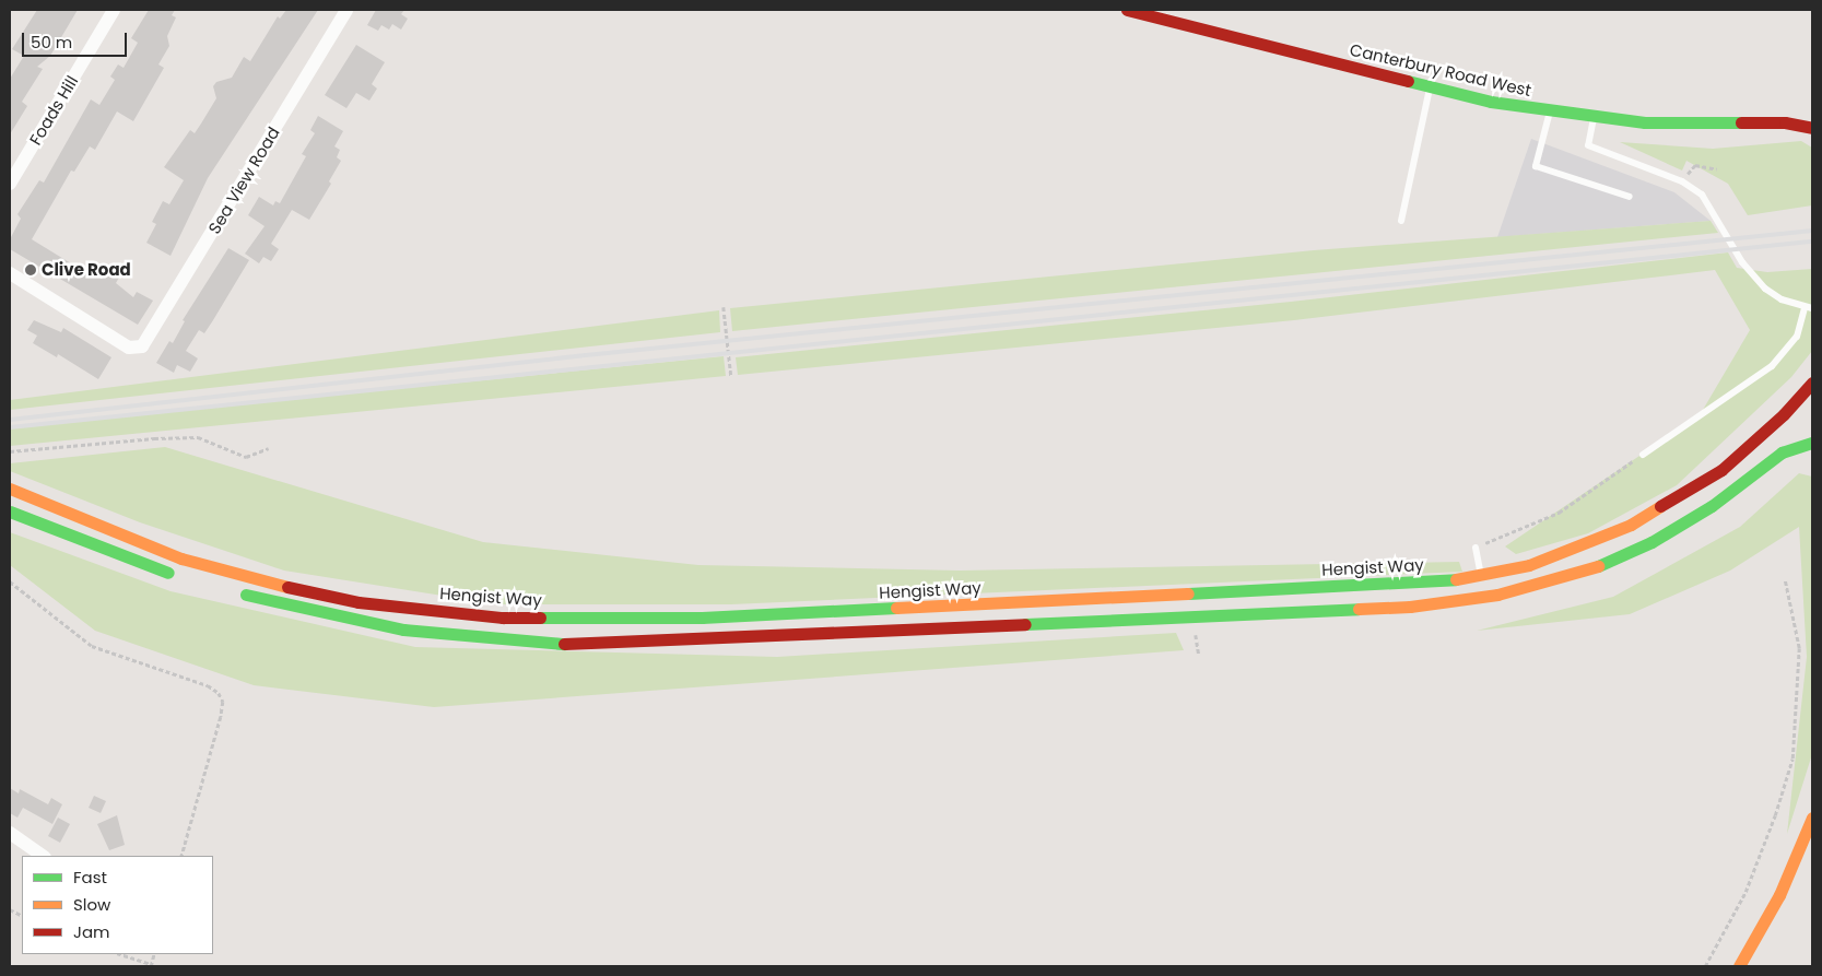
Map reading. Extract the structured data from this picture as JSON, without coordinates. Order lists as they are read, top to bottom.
{
  "streets": {
    "main road": ["Canterbury Road West", "Hengist Way"],
    "street": ["Foads Hill", "Sea View Road"]
  },
  "places": ["Clive Road"],
  "legend": ["Fast", "Slow", "Jam"],
  "scale_bar": "50 m"
}
